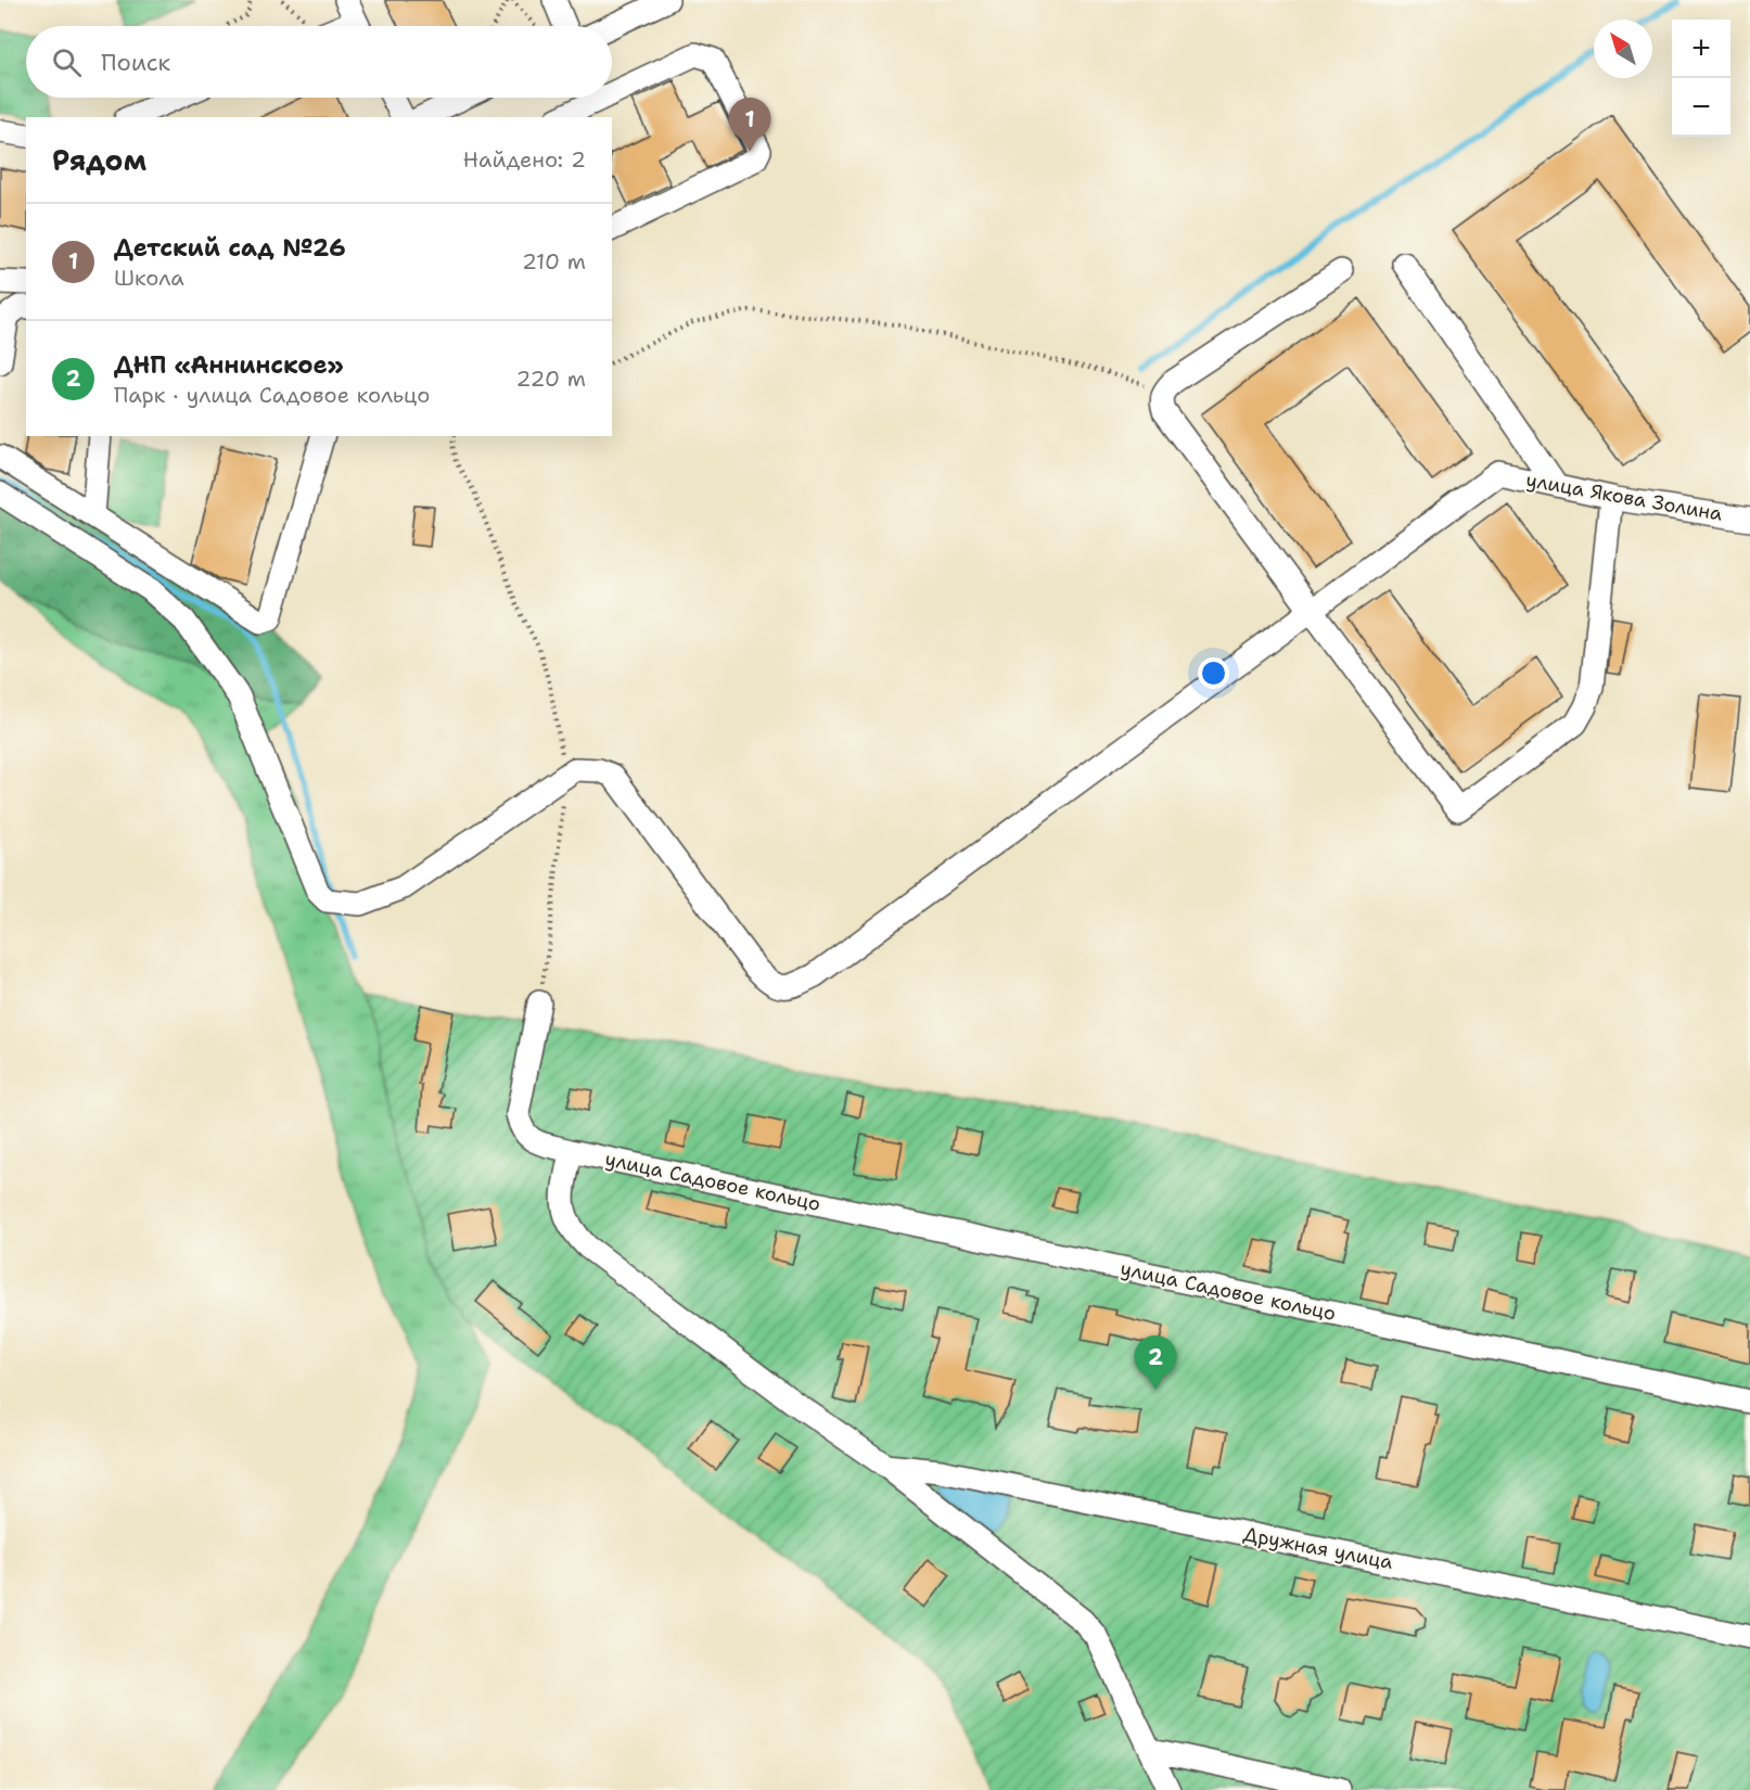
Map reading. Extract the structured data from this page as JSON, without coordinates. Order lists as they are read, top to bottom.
{
  "streets": {
    "street": ["улица Якова Золина", "улица Садовое кольцо", "Дружная улица"]
  },
  "north": "top left",
  "page": {
    "map_buttons": ["+", "−"],
    "search": "Поиск",
    "pins": ["1", "2"],
    "heading": ["Рядом", "Найдено: 2"],
    "list": [
      {
        "mark": "1",
        "name": "Детский сад №26",
        "note": "Школа",
        "value": "210 m"
      },
      {
        "mark": "2",
        "name": "ДНП «Аннинское»",
        "note": "Парк · улица Садовое кольцо",
        "value": "220 m"
      }
    ]
  }
}
